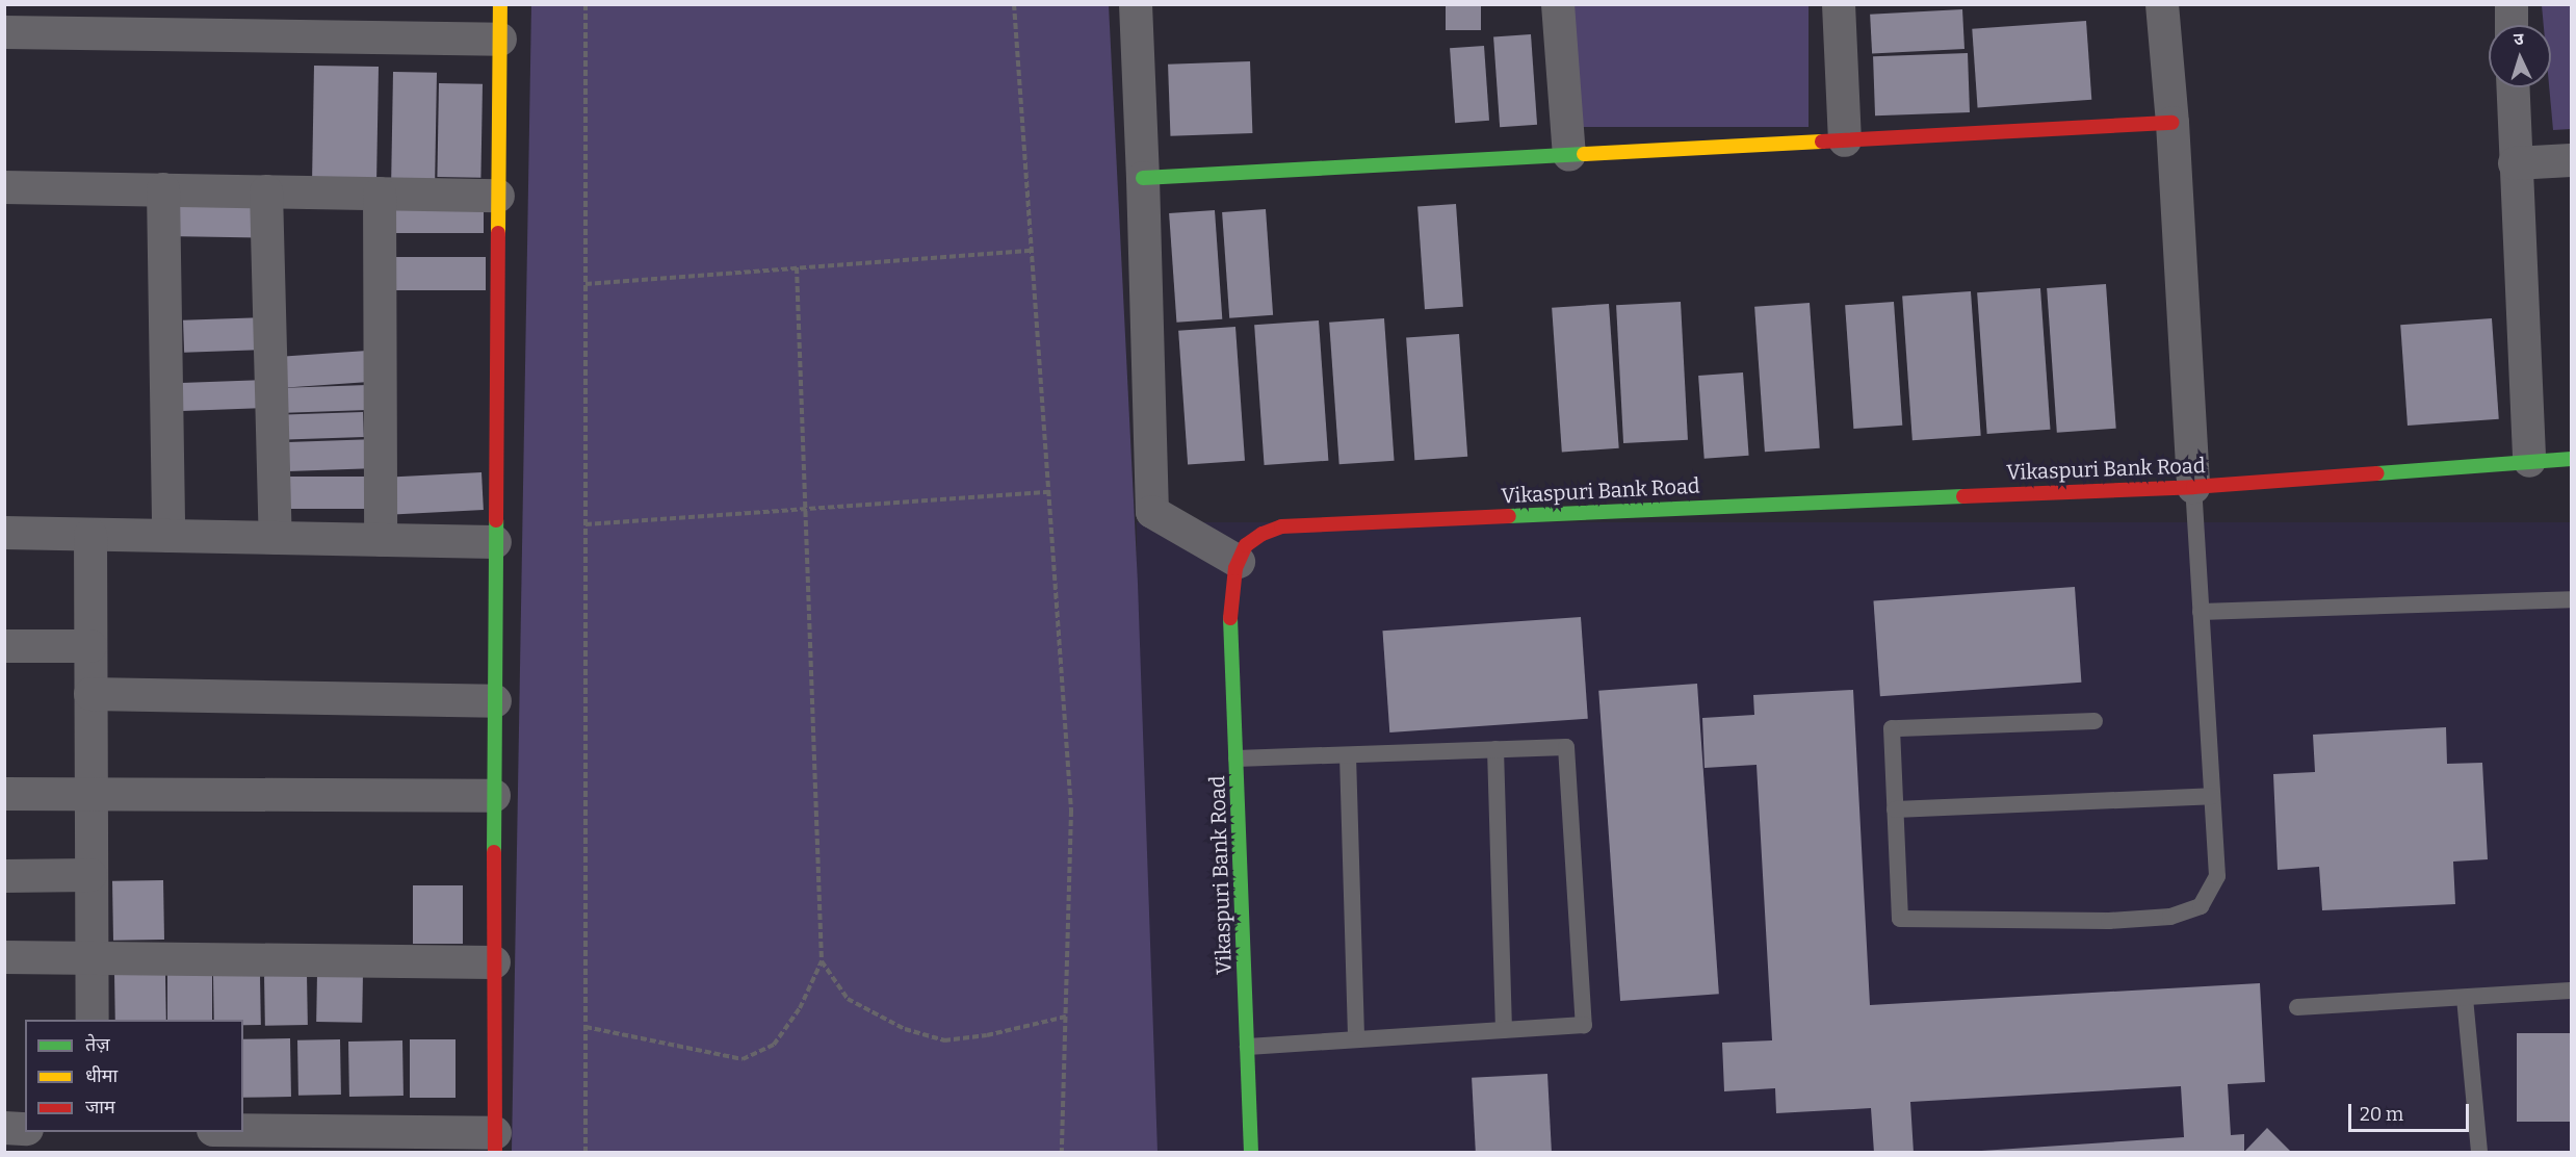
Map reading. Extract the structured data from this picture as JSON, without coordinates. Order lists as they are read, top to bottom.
{
  "streets": {
    "street": ["Vikaspuri Bank Road"]
  },
  "legend": ["तेज़", "धीमा", "जाम"],
  "scale_bar": "20 m",
  "north": "top"
}
